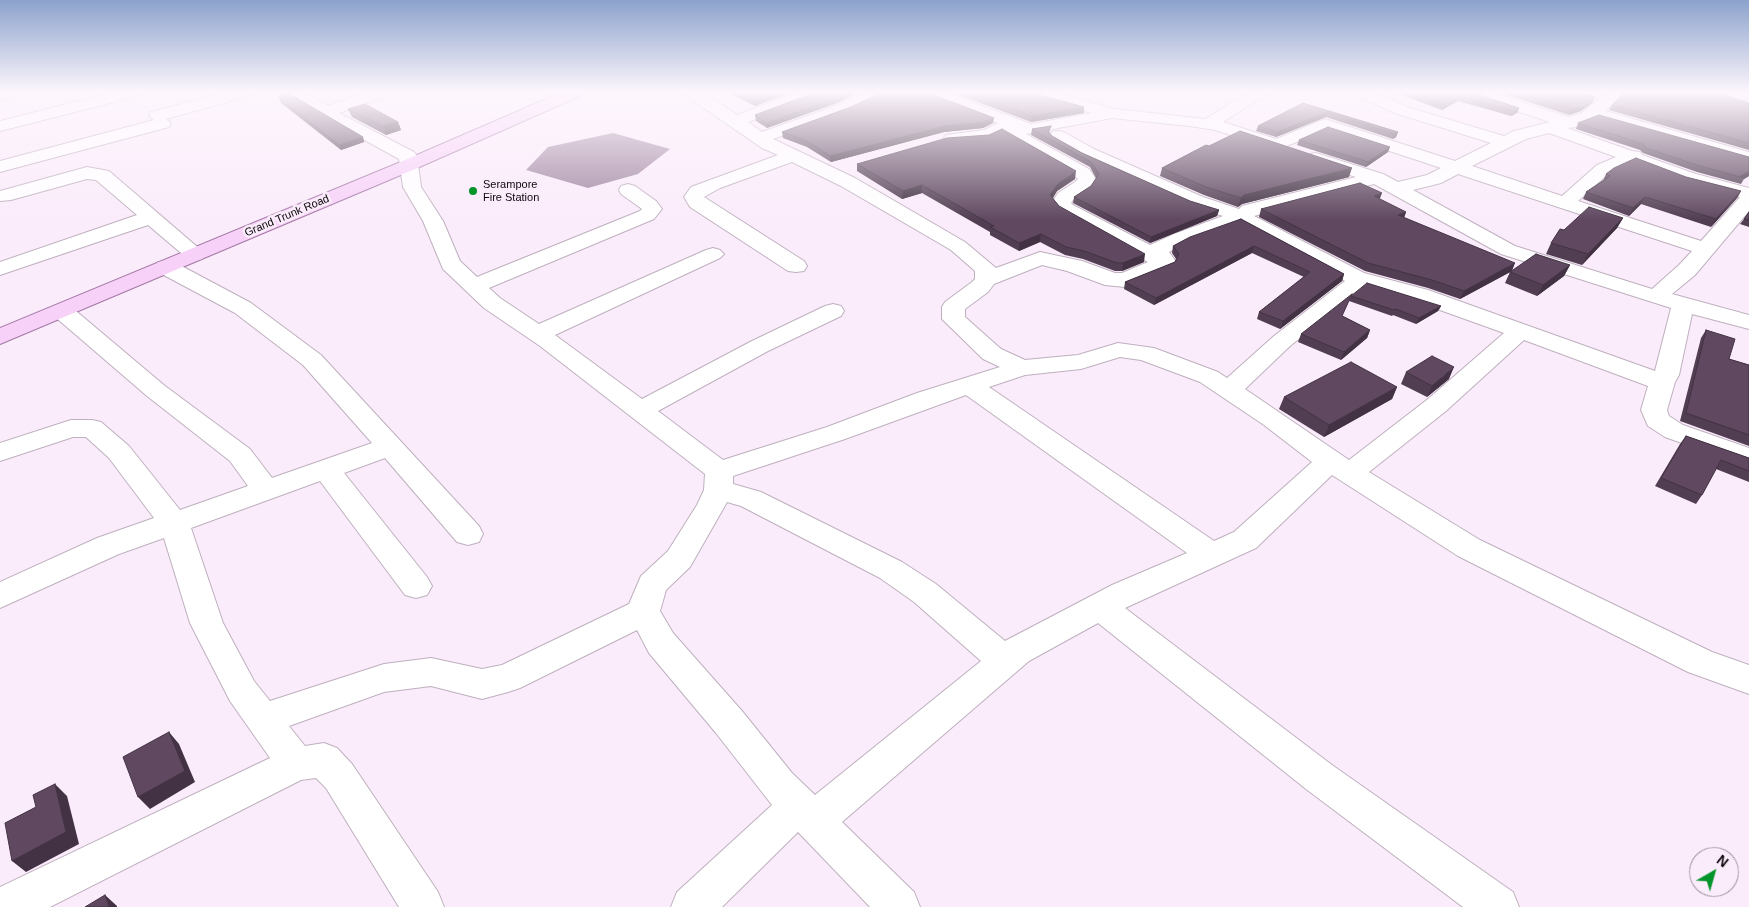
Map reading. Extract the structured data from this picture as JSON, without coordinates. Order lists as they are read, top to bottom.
{
  "streets": {
    "main road": ["Grand Trunk Road"]
  },
  "places": ["Serampore Fire Station"],
  "north": "top right"
}
